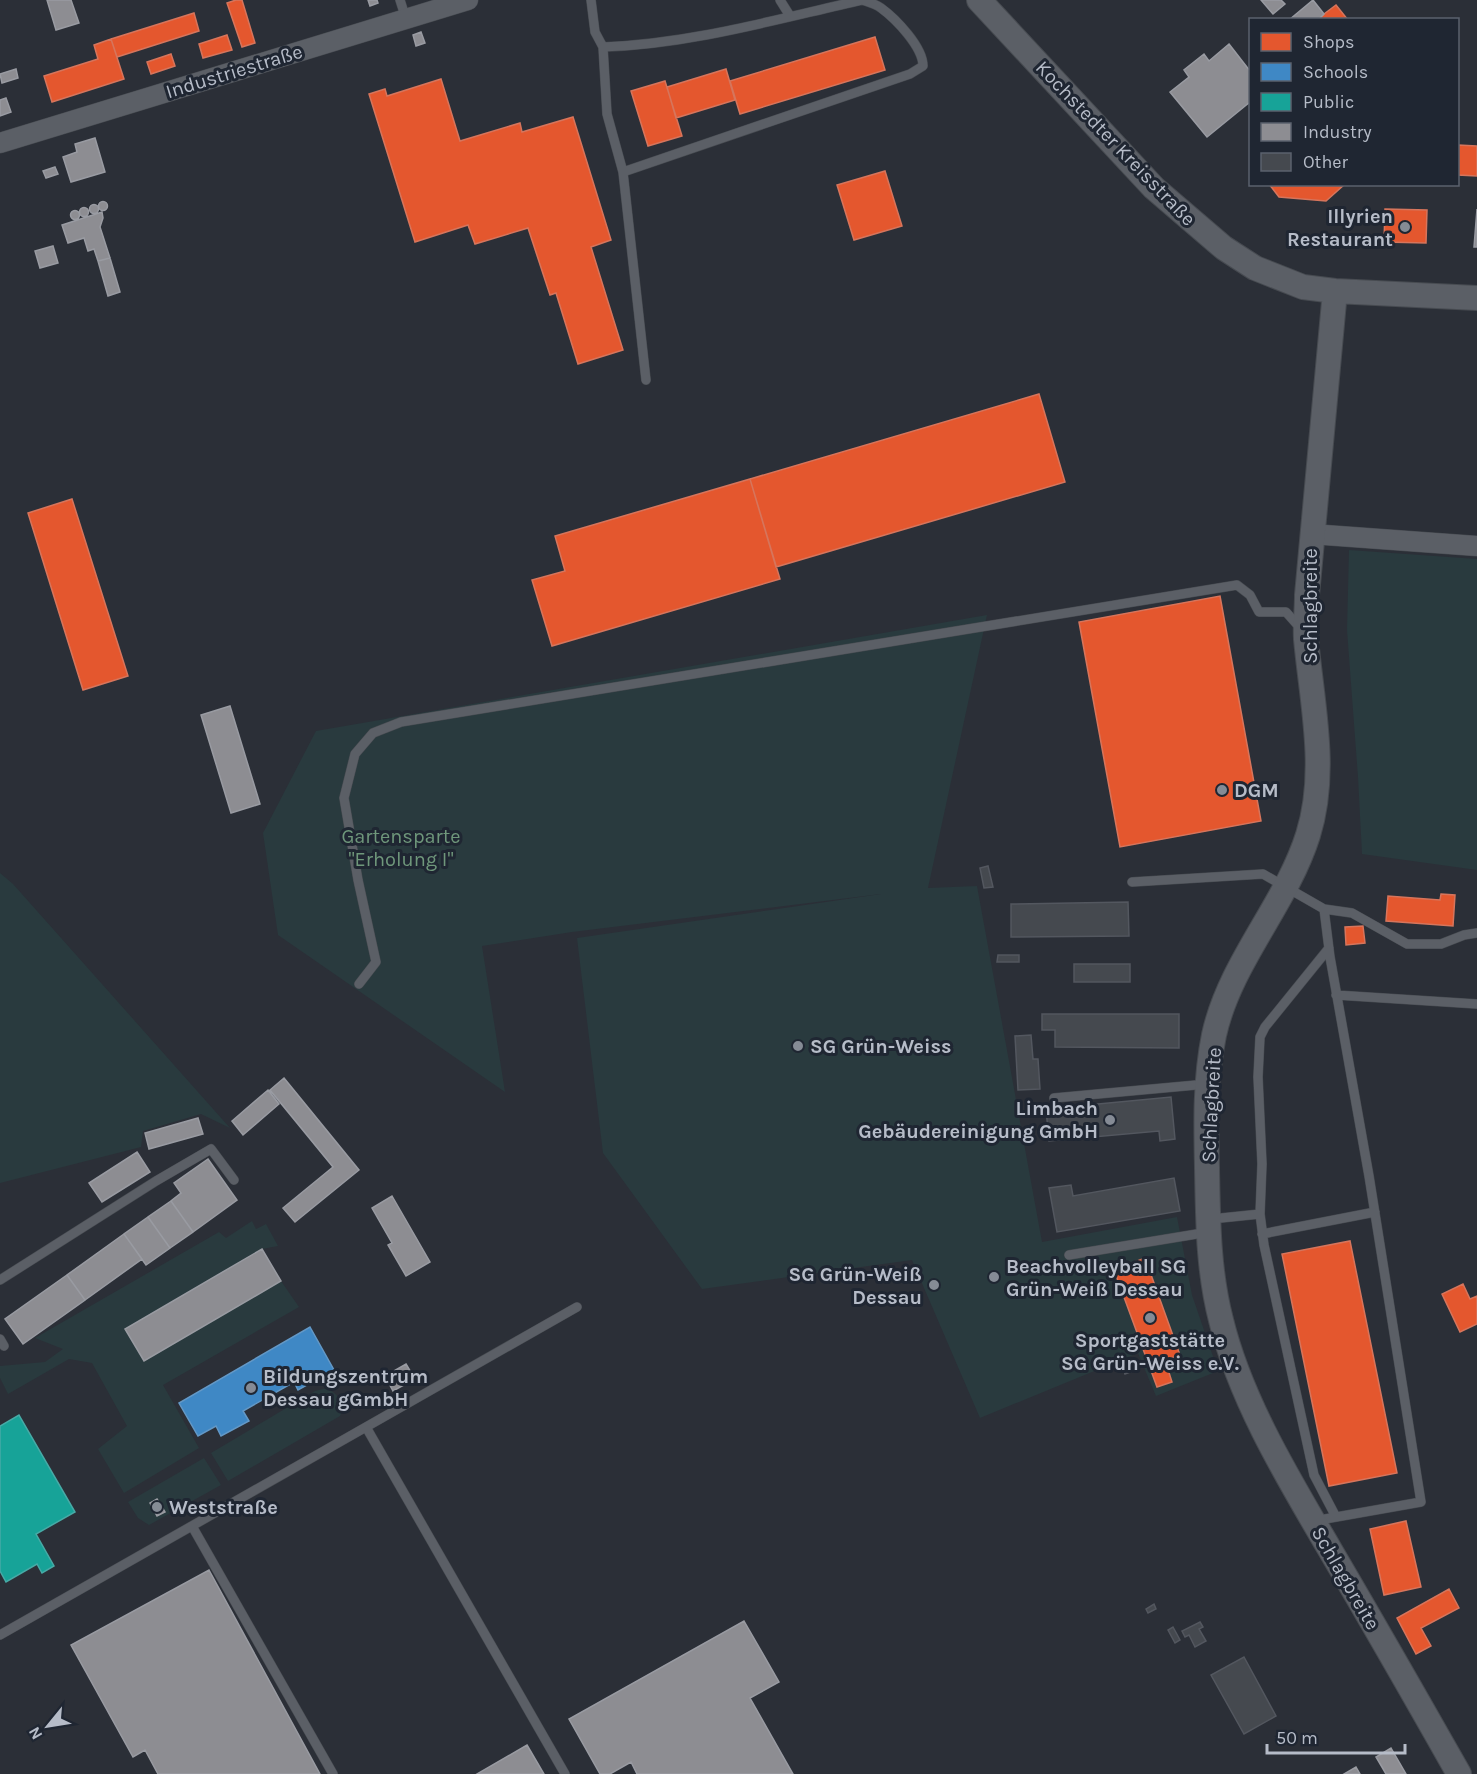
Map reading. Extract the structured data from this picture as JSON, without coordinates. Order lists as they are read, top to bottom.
{
  "streets": {
    "street": ["Industriestraße", "Kochstedter Kreisstraße", "Schlagbreite"]
  },
  "crossings": [
    ["Kochstedter Kreisstraße", "Schlagbreite"]
  ],
  "parks": ["Gartensparte \"Erholung I\""],
  "places": [
    "Illyrien Restaurant",
    "DGM",
    "SG Grün-Weiss",
    "Limbach Gebäudereinigung GmbH",
    "Beachvolleyball SG Grün-Weiß Dessau",
    "SG Grün-Weiß Dessau",
    "Sportgaststätte SG Grün-Weiss e.V.",
    "Bildungszentrum Dessau gGmbH",
    "Weststraße"
  ],
  "legend": [
    "Shops",
    "Schools",
    "Public",
    "Industry",
    "Other"
  ],
  "scale_bar": "50 m",
  "north": "bottom left"
}
